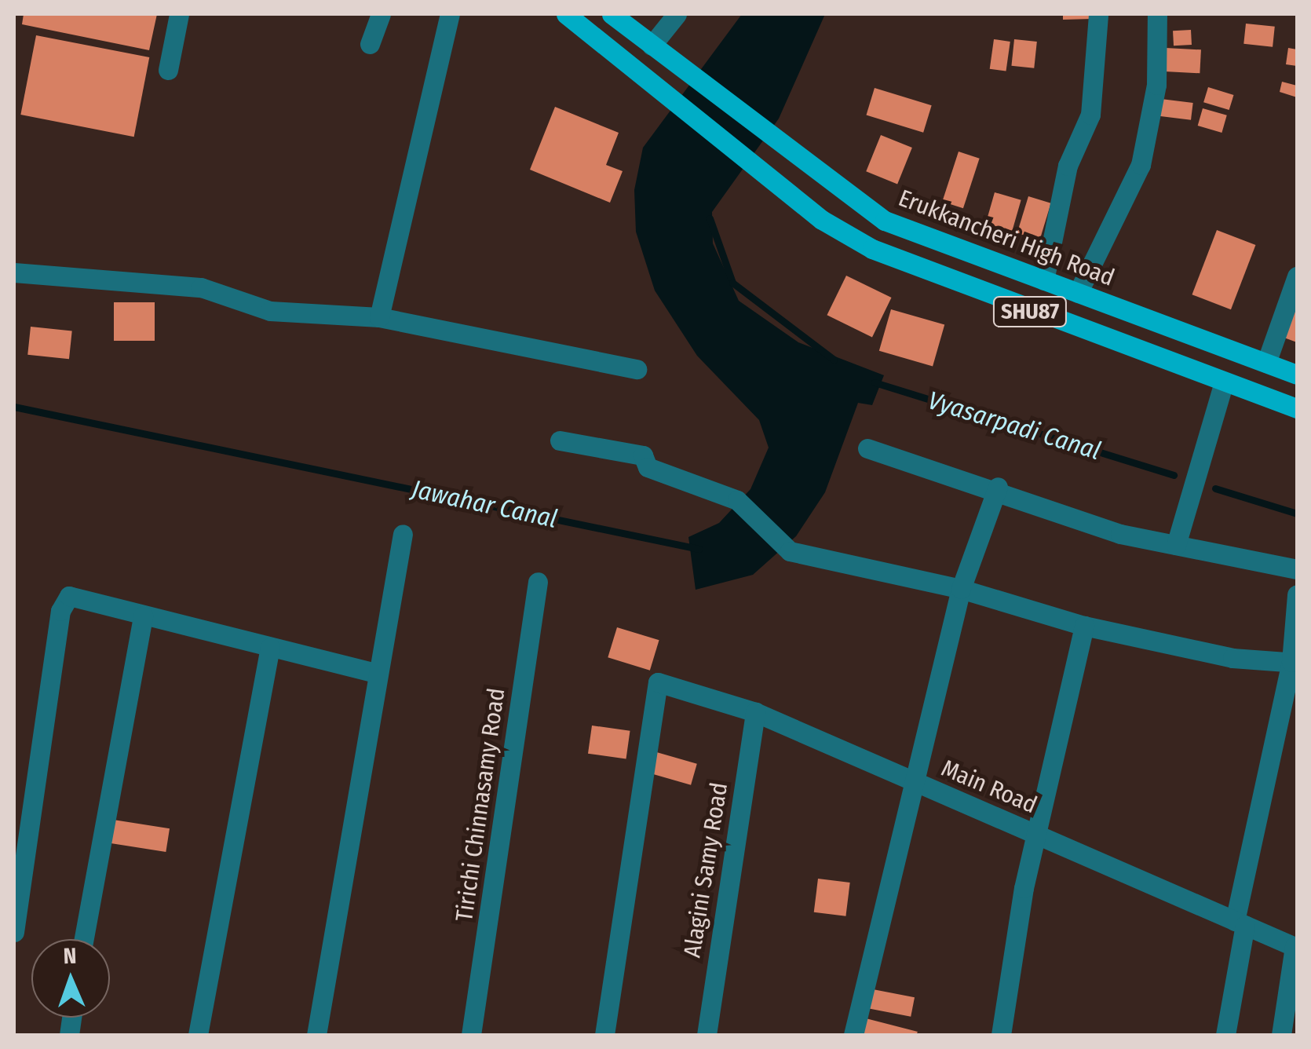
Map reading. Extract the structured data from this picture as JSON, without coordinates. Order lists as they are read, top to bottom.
{
  "streets": {
    "main road": ["Erukkancheri High Road", "SHU87"],
    "street": ["Main Road", "Tirichi Chinnasamy Road", "Alagini Samy Road"]
  },
  "crossings": [
    ["Main Road", "Alagini Samy Road"]
  ],
  "water": ["Vyasarpadi Canal", "Jawahar Canal"],
  "north": "top"
}
